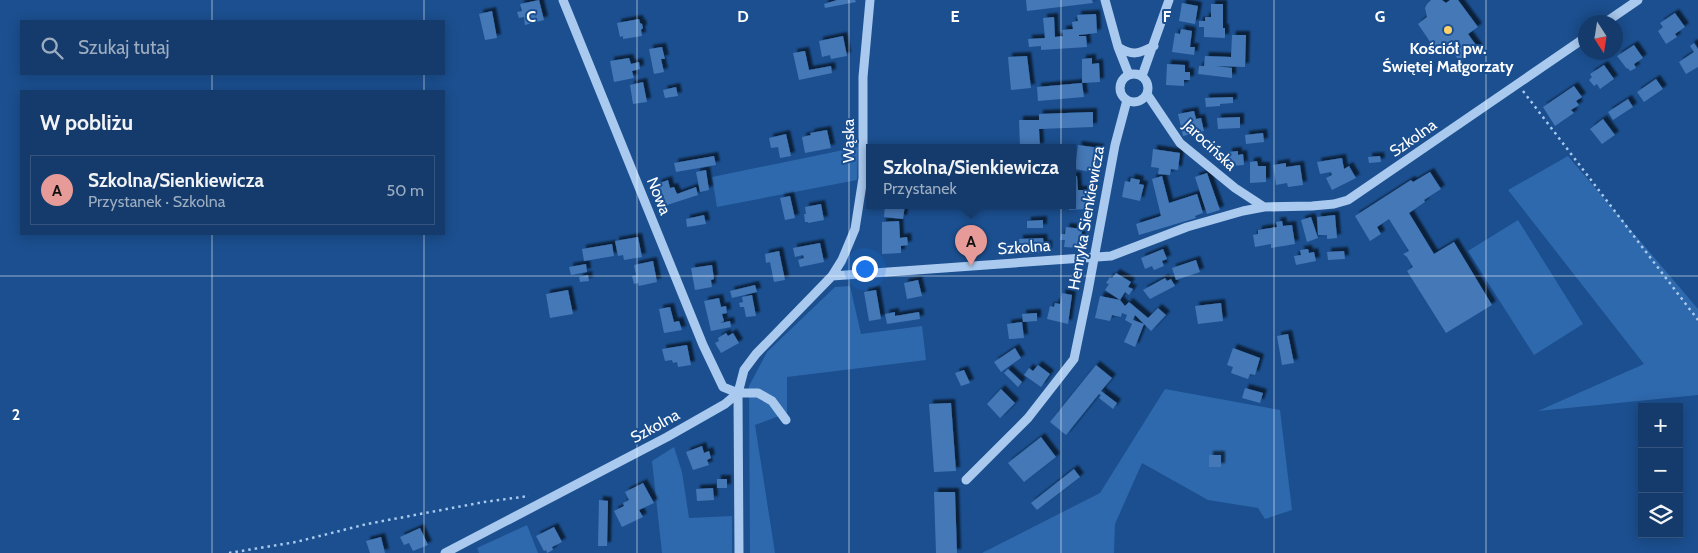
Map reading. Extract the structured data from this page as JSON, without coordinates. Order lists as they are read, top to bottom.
{
  "streets": {
    "street": [
      "Szkolna",
      "Wąska",
      "Jarocińska",
      "Nowa",
      "Henryka Sienkiewicza"
    ]
  },
  "crossings": [
    ["Szkolna", "Wąska"],
    ["Szkolna", "Jarocińska"],
    ["Szkolna", "Nowa"],
    ["Szkolna", "Henryka Sienkiewicza"],
    ["Jarocińska", "Henryka Sienkiewicza"]
  ],
  "places": ["Kościół pw. Świętej Małgorzaty"],
  "north": "bottom",
  "page": {
    "search": "Szukaj tutaj",
    "heading": "W pobliżu",
    "popup": ["Szkolna/Sienkiewicza", "Przystanek"],
    "list": [
      {
        "mark": "A",
        "name": "Szkolna/Sienkiewicza",
        "note": "Przystanek · Szkolna",
        "value": "50 m"
      }
    ],
    "pins": "A",
    "map_buttons": ["+", "−"]
  },
  "grid": {
    "columns": [
      "C",
      "D",
      "E",
      "F",
      "G"
    ],
    "rows": ["2"]
  }
}
